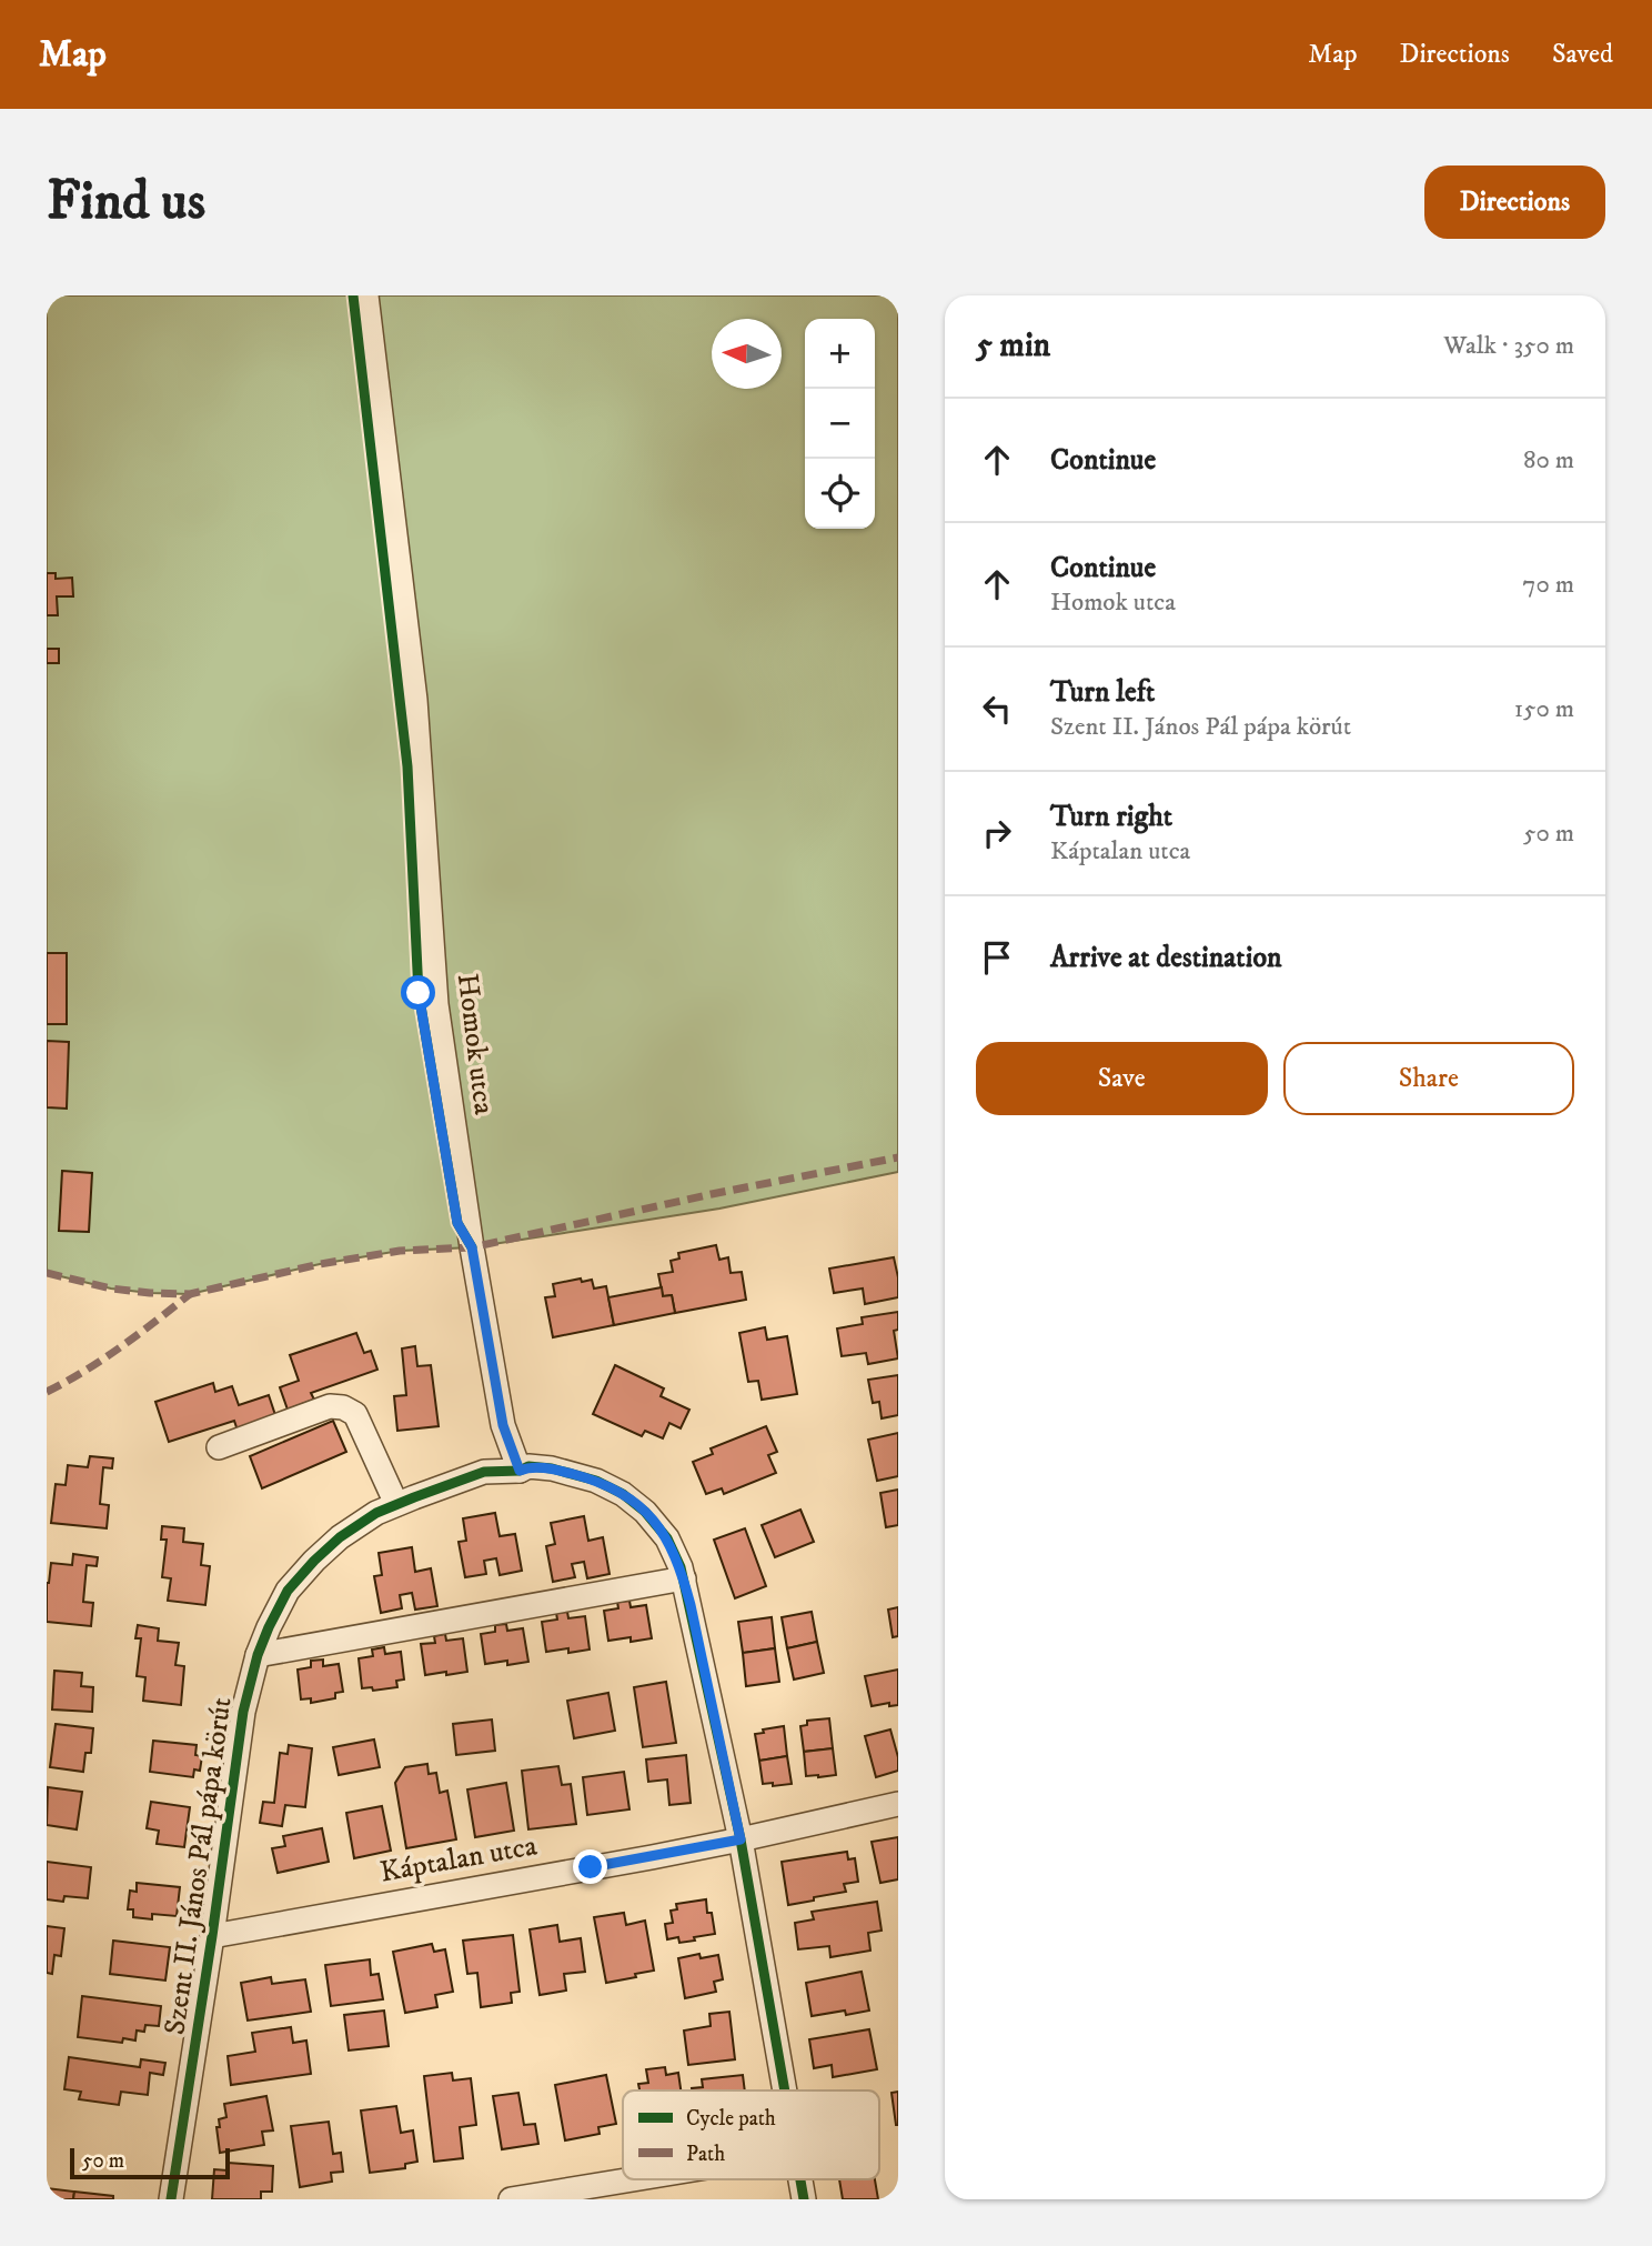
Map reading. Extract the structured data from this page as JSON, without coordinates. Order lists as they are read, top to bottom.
{
  "streets": {
    "street": ["Homok utca", "Káptalan utca", "Szent II. János Pál pápa körút"]
  },
  "crossings": [
    ["Homok utca", "Szent II. János Pál pápa körút"],
    ["Káptalan utca", "Szent II. János Pál pápa körút"]
  ],
  "legend": ["Cycle path", "Path"],
  "scale_bar": "50 m",
  "north": "left",
  "page": {
    "header": "Map",
    "nav": ["Map", "Directions", "Saved"],
    "buttons": [
      "Directions",
      ["Save", "Share"]
    ],
    "title": "Find us",
    "heading": ["5 min", "Walk · 350 m"],
    "map_buttons": ["+", "−"],
    "list": [
      ["Continue", "80 m"],
      ["Continue", "Homok utca", "70 m"],
      ["Turn left", "Szent II. János Pál pápa körút", "150 m"],
      ["Turn right", "Káptalan utca", "50 m"],
      "Arrive at destination"
    ],
    "scale": "50 m"
  }
}
